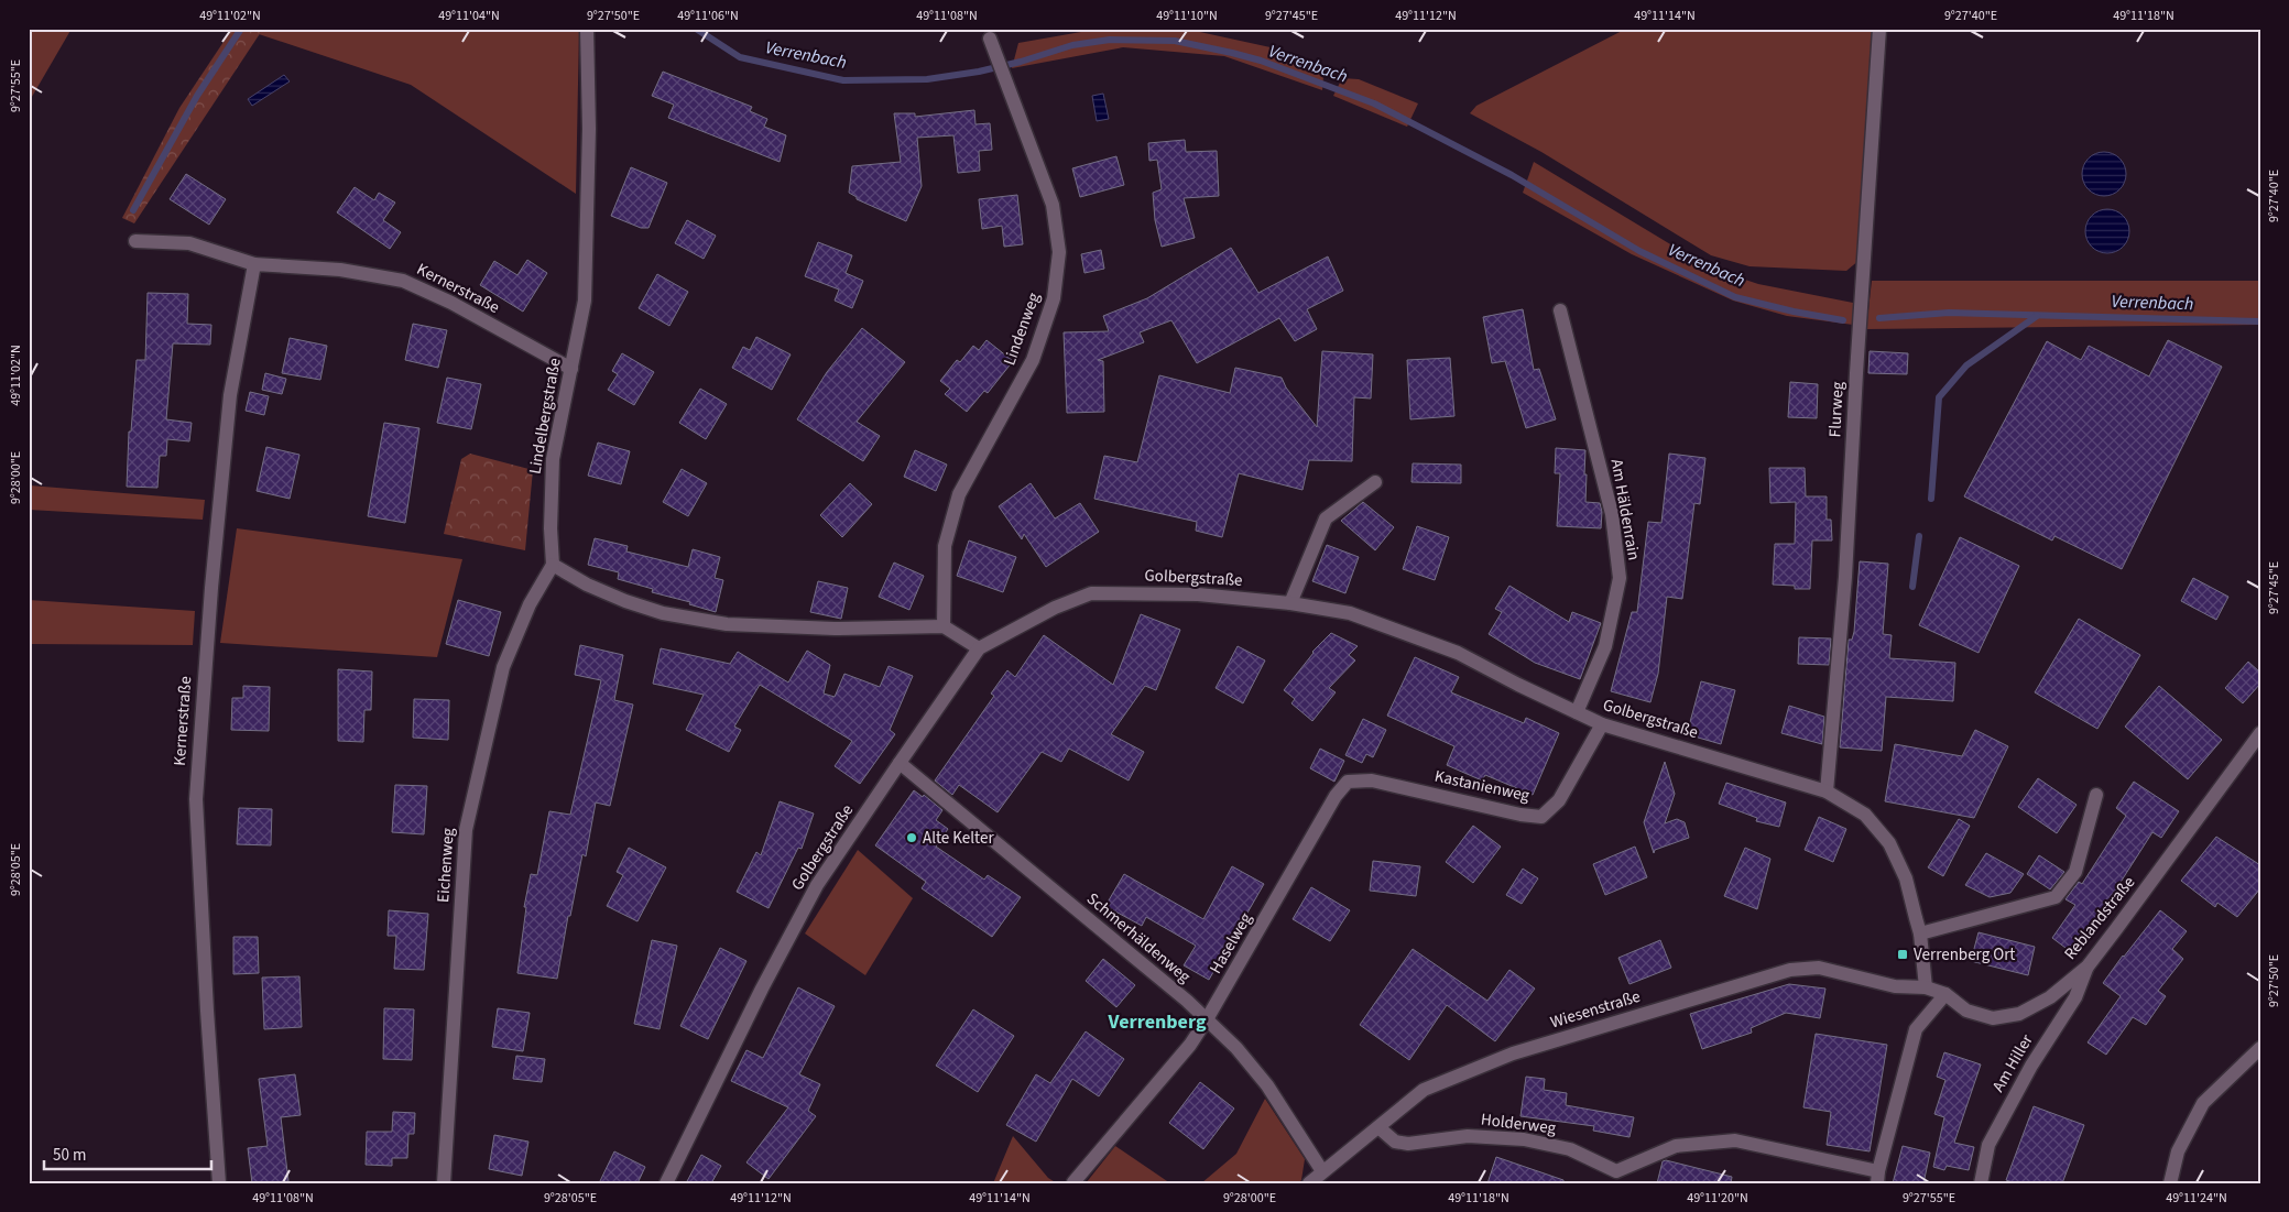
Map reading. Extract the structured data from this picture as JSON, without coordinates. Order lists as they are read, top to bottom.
{
  "streets": {
    "street": [
      "Kernerstraße",
      "Lindenweg",
      "Flurweg",
      "Lindelbergstraße",
      "Am Häldenrain",
      "Golbergstraße",
      "Kastanienweg",
      "Eichenweg",
      "Reblandstraße",
      "Schmerhäldenweg",
      "Haselweg",
      "Wiesenstraße",
      "Am Hiller",
      "Holderweg"
    ]
  },
  "crossings": [
    ["Kernerstraße", "Lindelbergstraße"],
    ["Flurweg", "Golbergstraße"],
    ["Lindelbergstraße", "Eichenweg"],
    ["Am Häldenrain", "Golbergstraße"],
    ["Golbergstraße", "Kastanienweg"],
    ["Golbergstraße", "Schmerhäldenweg"],
    ["Golbergstraße", "Wiesenstraße"],
    ["Kastanienweg", "Haselweg"],
    ["Reblandstraße", "Am Hiller"],
    ["Schmerhäldenweg", "Haselweg"],
    ["Schmerhäldenweg", "Wiesenstraße"],
    ["Wiesenstraße", "Holderweg"]
  ],
  "districts": ["Verrenberg"],
  "water": ["Verrenbach"],
  "places": {
    "other": ["Alte Kelter"],
    "transit": ["Verrenberg Ort"]
  },
  "scale_bar": "50 m",
  "coordinates": [
    "49°11'02\"N",
    "49°11'04\"N",
    "9°27'50\"E",
    "49°11'06\"N",
    "49°11'08\"N",
    "49°11'10\"N",
    "9°27'45\"E",
    "49°11'12\"N",
    "49°11'14\"N",
    "9°27'40\"E",
    "49°11'18\"N",
    "9°27'55\"E",
    "9°28'00\"E",
    "9°28'05\"E",
    "49°11'20\"N",
    "49°11'24\"N"
  ]
}
